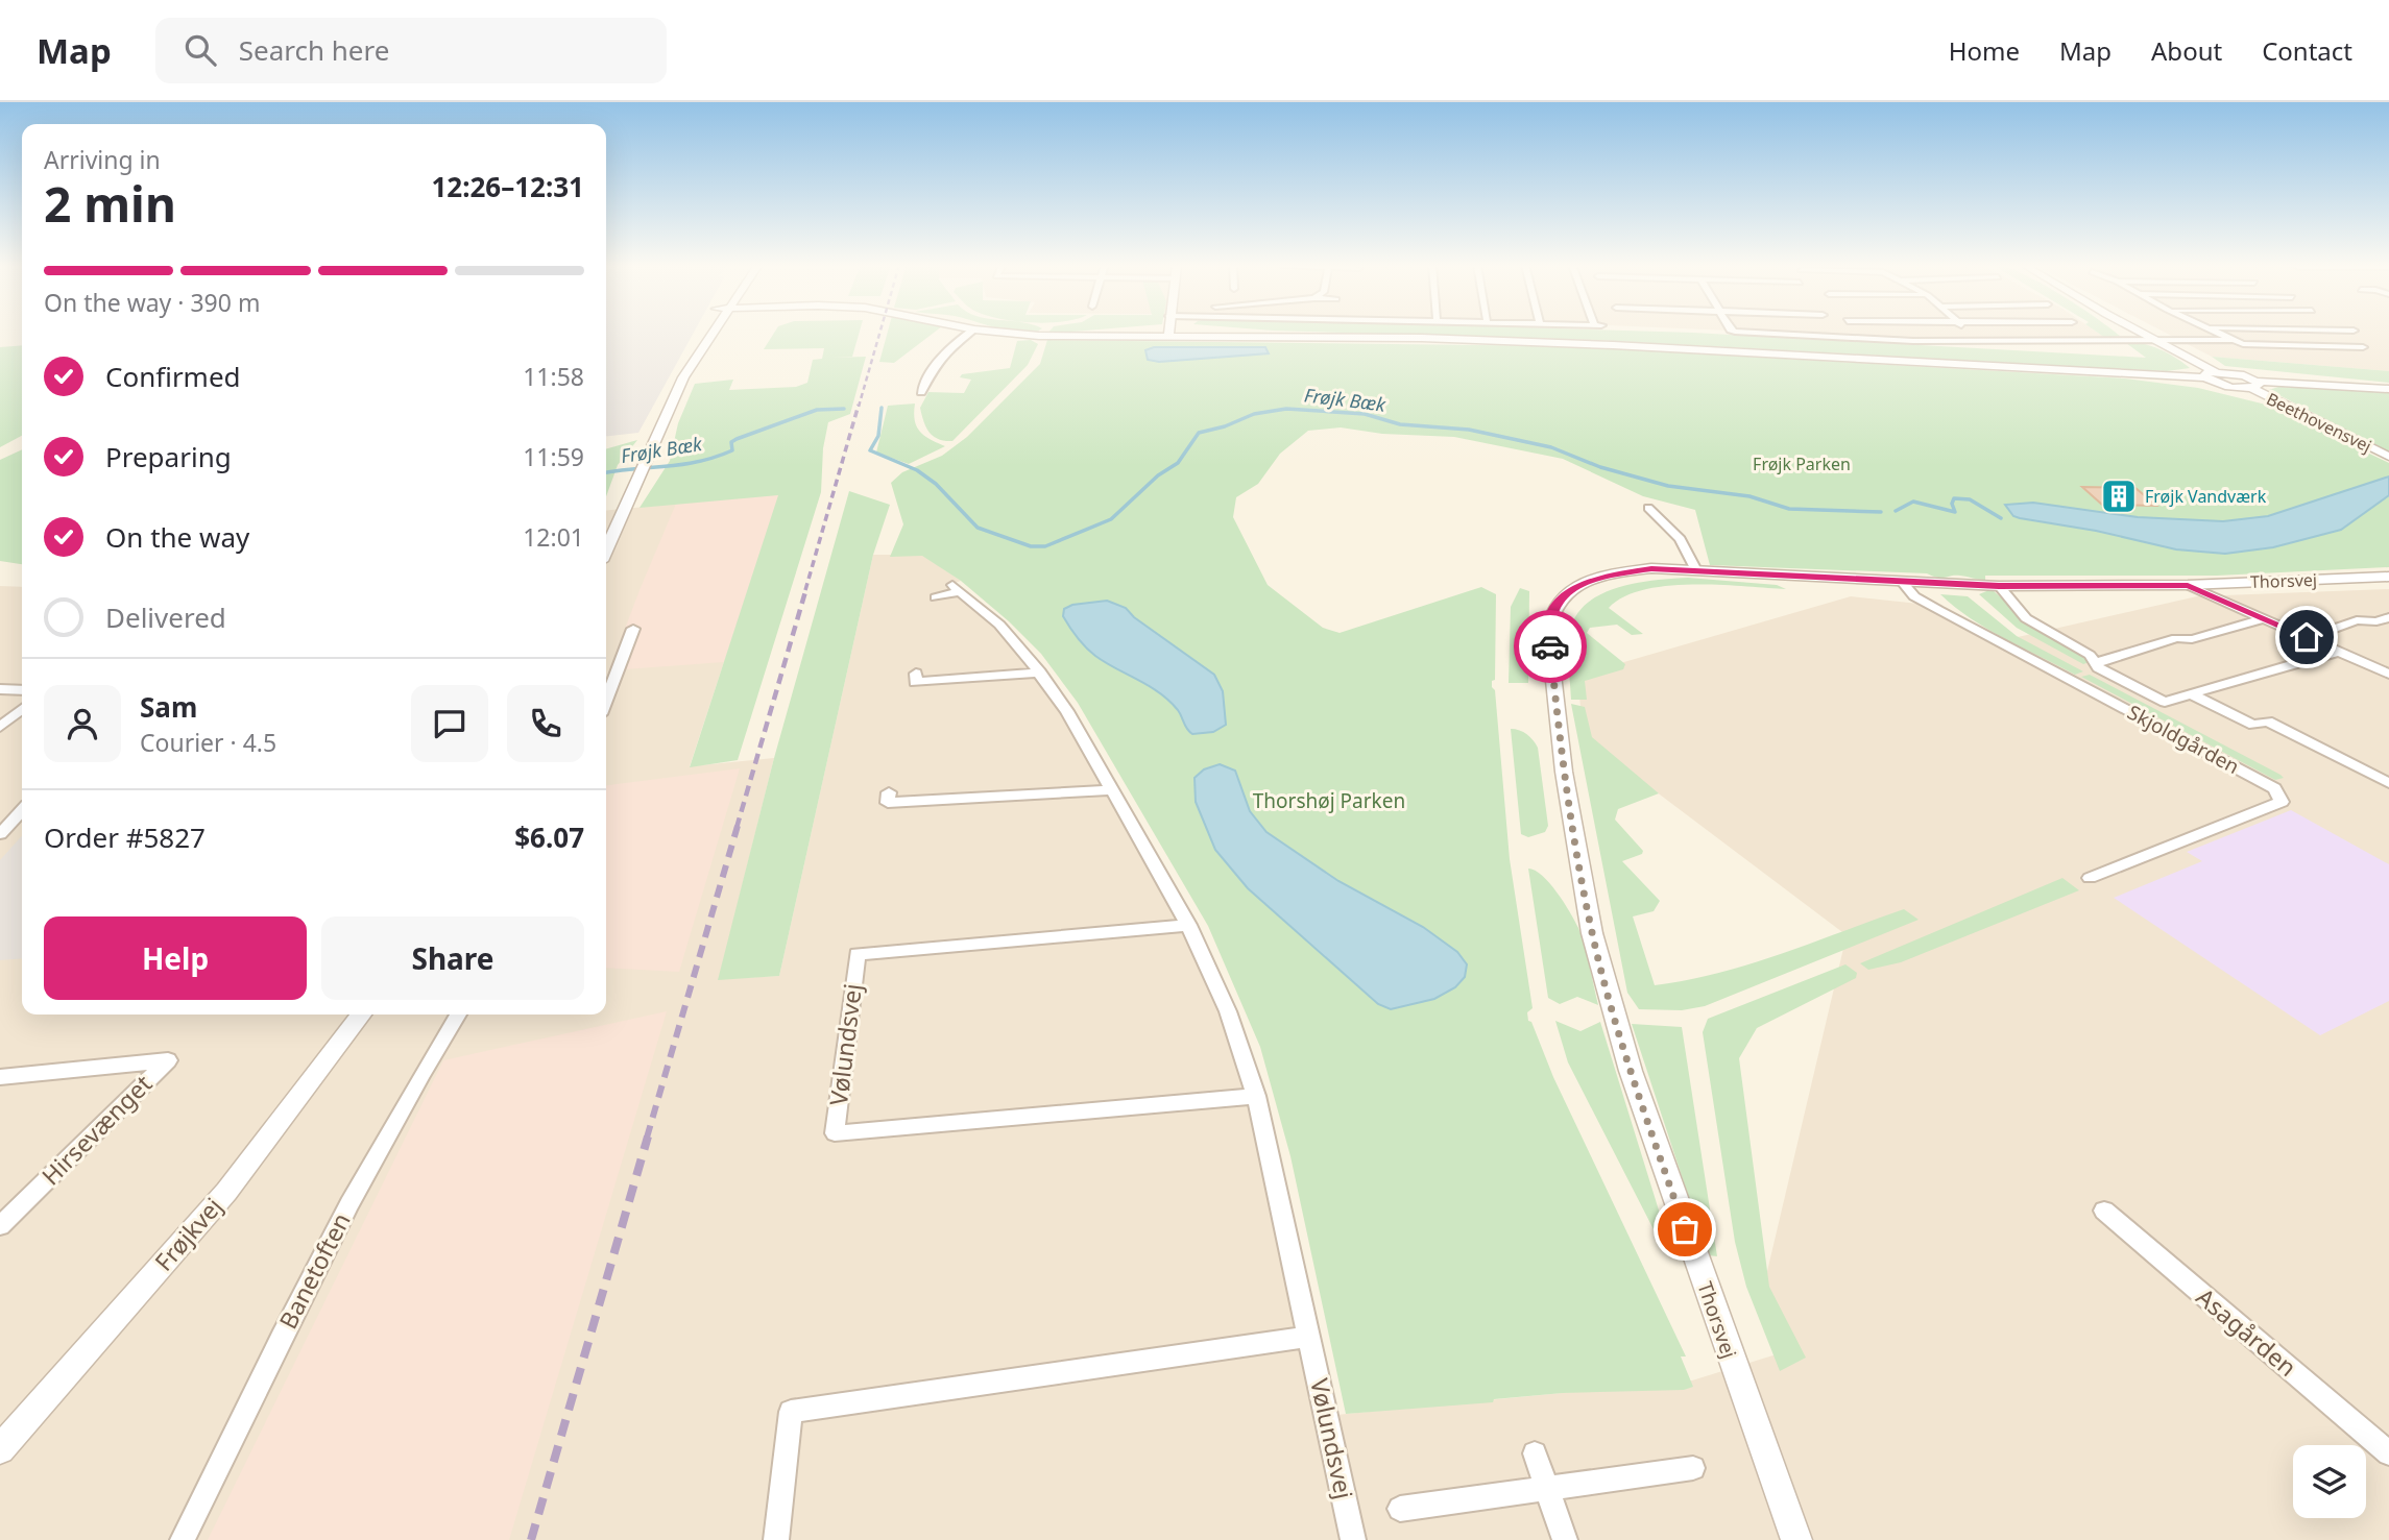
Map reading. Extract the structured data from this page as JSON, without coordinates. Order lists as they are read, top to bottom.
{
  "streets": {
    "street": [
      "Beethovensvej",
      "Thorsvej",
      "Skjoldgården",
      "Vølundsvej",
      "Hirsevænget",
      "Frøjkvej",
      "Banetoften",
      "Asagården"
    ]
  },
  "crossings": [
    ["Thorsvej", "Skjoldgården"]
  ],
  "water": ["Frøjk Bæk"],
  "parks": ["Frøjk Parken", "Thorshøj Parken"],
  "places": {
    "building": ["Frøjk Vandværk"]
  },
  "page": {
    "header": "Map",
    "search": "Search here",
    "nav": [
      "Home",
      "Map",
      "About",
      "Contact"
    ],
    "heading": ["2 min", "Arriving in", "12:26–12:31"],
    "panel": [
      "Sam",
      "Courier · 4.5",
      "Order #5827",
      "$6.07"
    ],
    "bar": "On the way · 390 m",
    "list": [
      ["Confirmed", "11:58"],
      ["Preparing", "11:59"],
      ["On the way", "12:01"],
      "Delivered"
    ],
    "buttons": ["Help", "Share"]
  }
}
